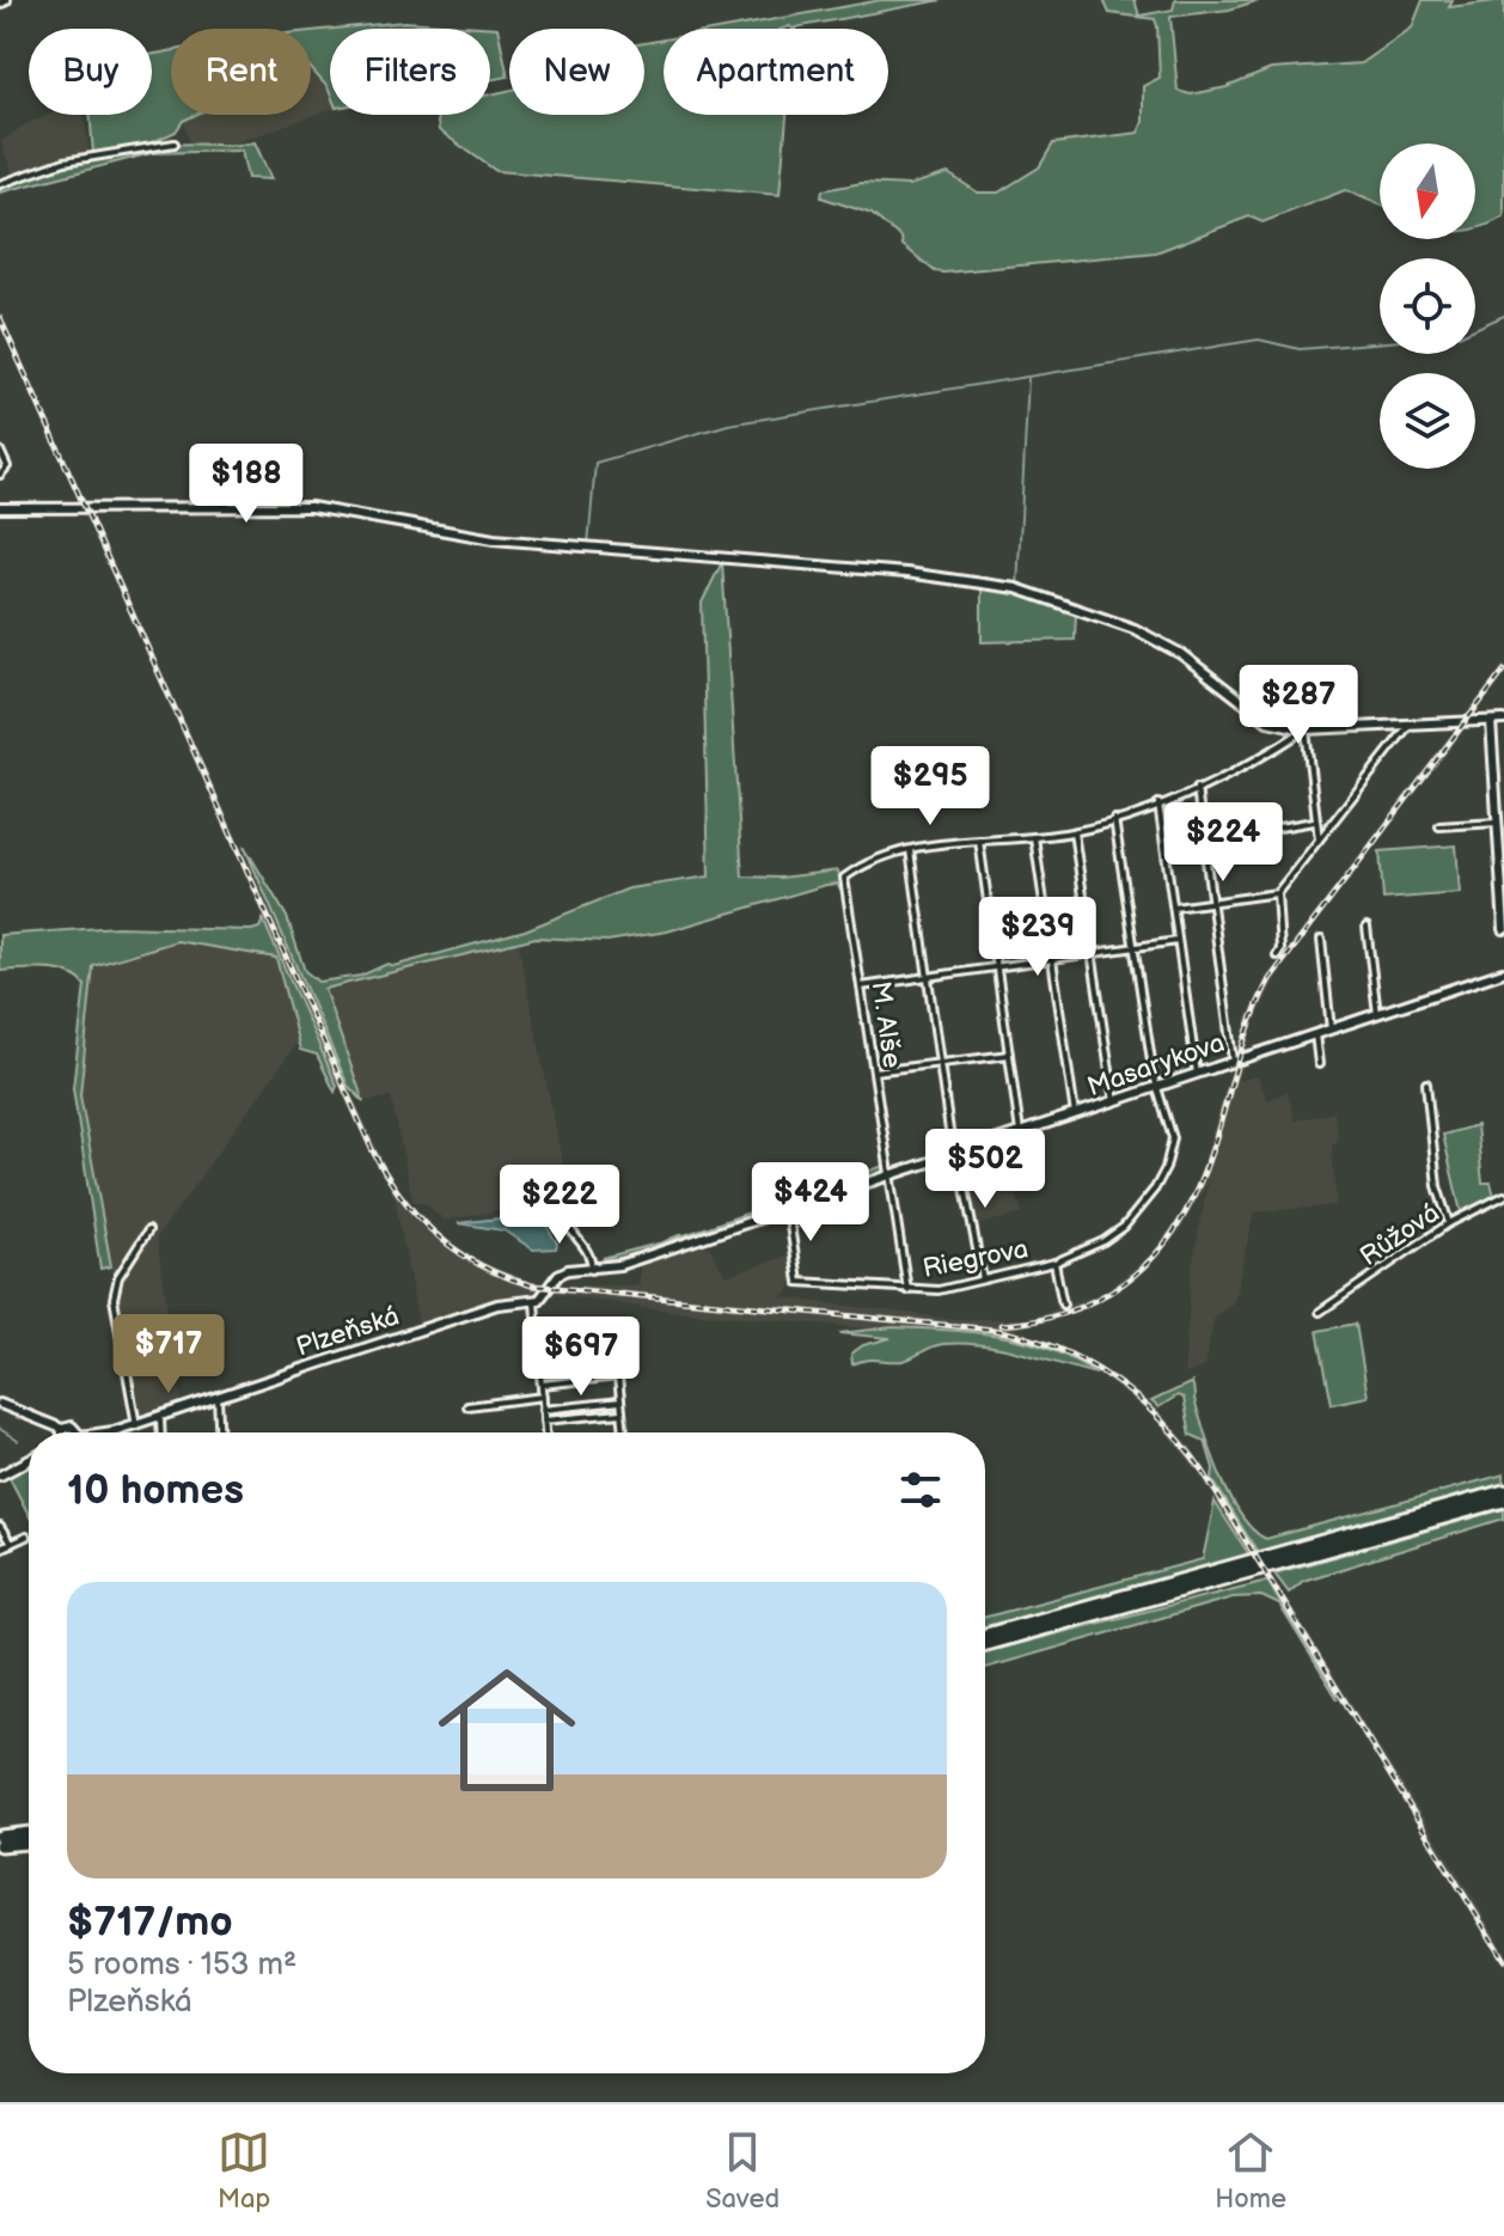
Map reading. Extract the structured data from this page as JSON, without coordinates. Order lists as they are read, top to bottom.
{
  "streets": {
    "street": [
      "M. Alše",
      "Masarykova",
      "Růžová",
      "Riegrova",
      "Plzeňská"
    ]
  },
  "crossings": [
    ["M. Alše", "Masarykova"],
    ["M. Alše", "Riegrova"],
    ["Masarykova", "Riegrova"]
  ],
  "north": "bottom",
  "page": {
    "chip": [
      "Buy",
      "Rent",
      "Filters",
      "New",
      "Apartment"
    ],
    "price": [
      "$188",
      "$287",
      "$295",
      "$224",
      "$239",
      "$502",
      "$424",
      "$222",
      "$717",
      "$697"
    ],
    "heading": "10 homes",
    "list": [
      {
        "name": "$717/mo",
        "note": "5 rooms · 153 m² · Plzeňská"
      }
    ],
    "tabs": ["Map", "Saved", "Home"]
  }
}
